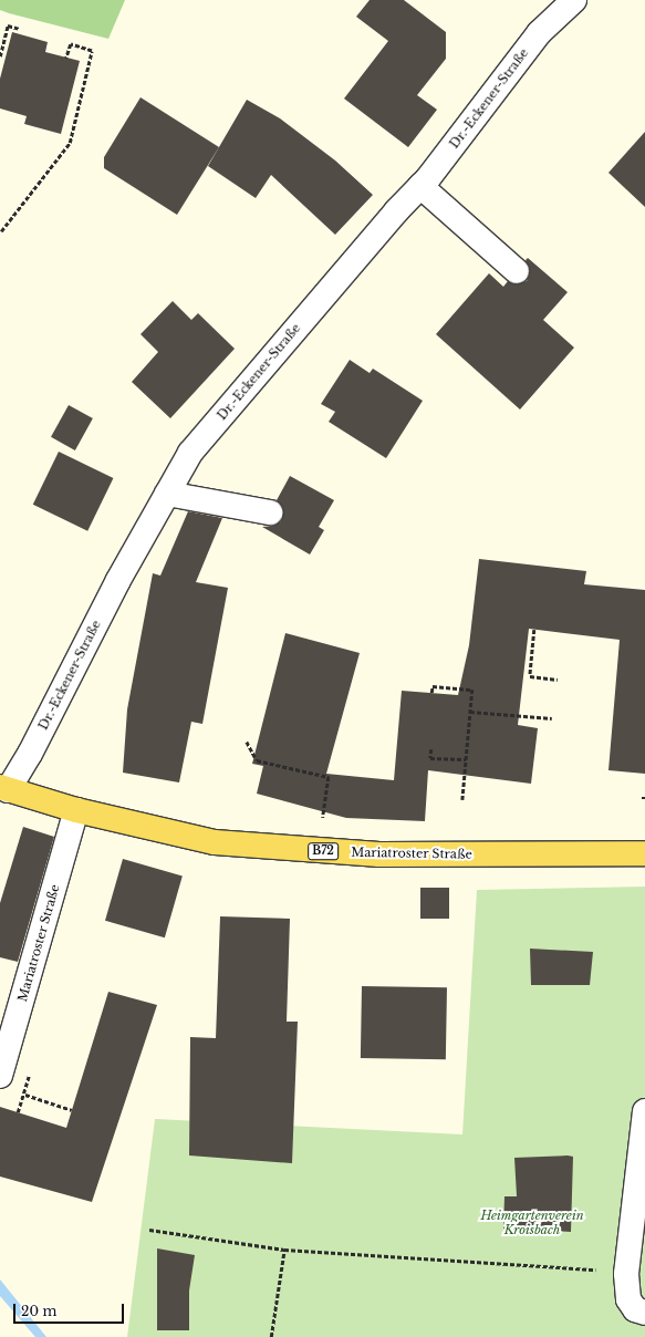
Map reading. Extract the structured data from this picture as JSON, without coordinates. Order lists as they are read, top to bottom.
{
  "streets": {
    "main road": ["B72", "Mariatroster Straße"],
    "street": ["Dr.-Eckener-Straße"]
  },
  "crossings": [
    ["Dr.-Eckener-Straße", "Mariatroster Straße"]
  ],
  "parks": ["Heimgartenverein Kroisbach"],
  "scale_bar": "20 m"
}
